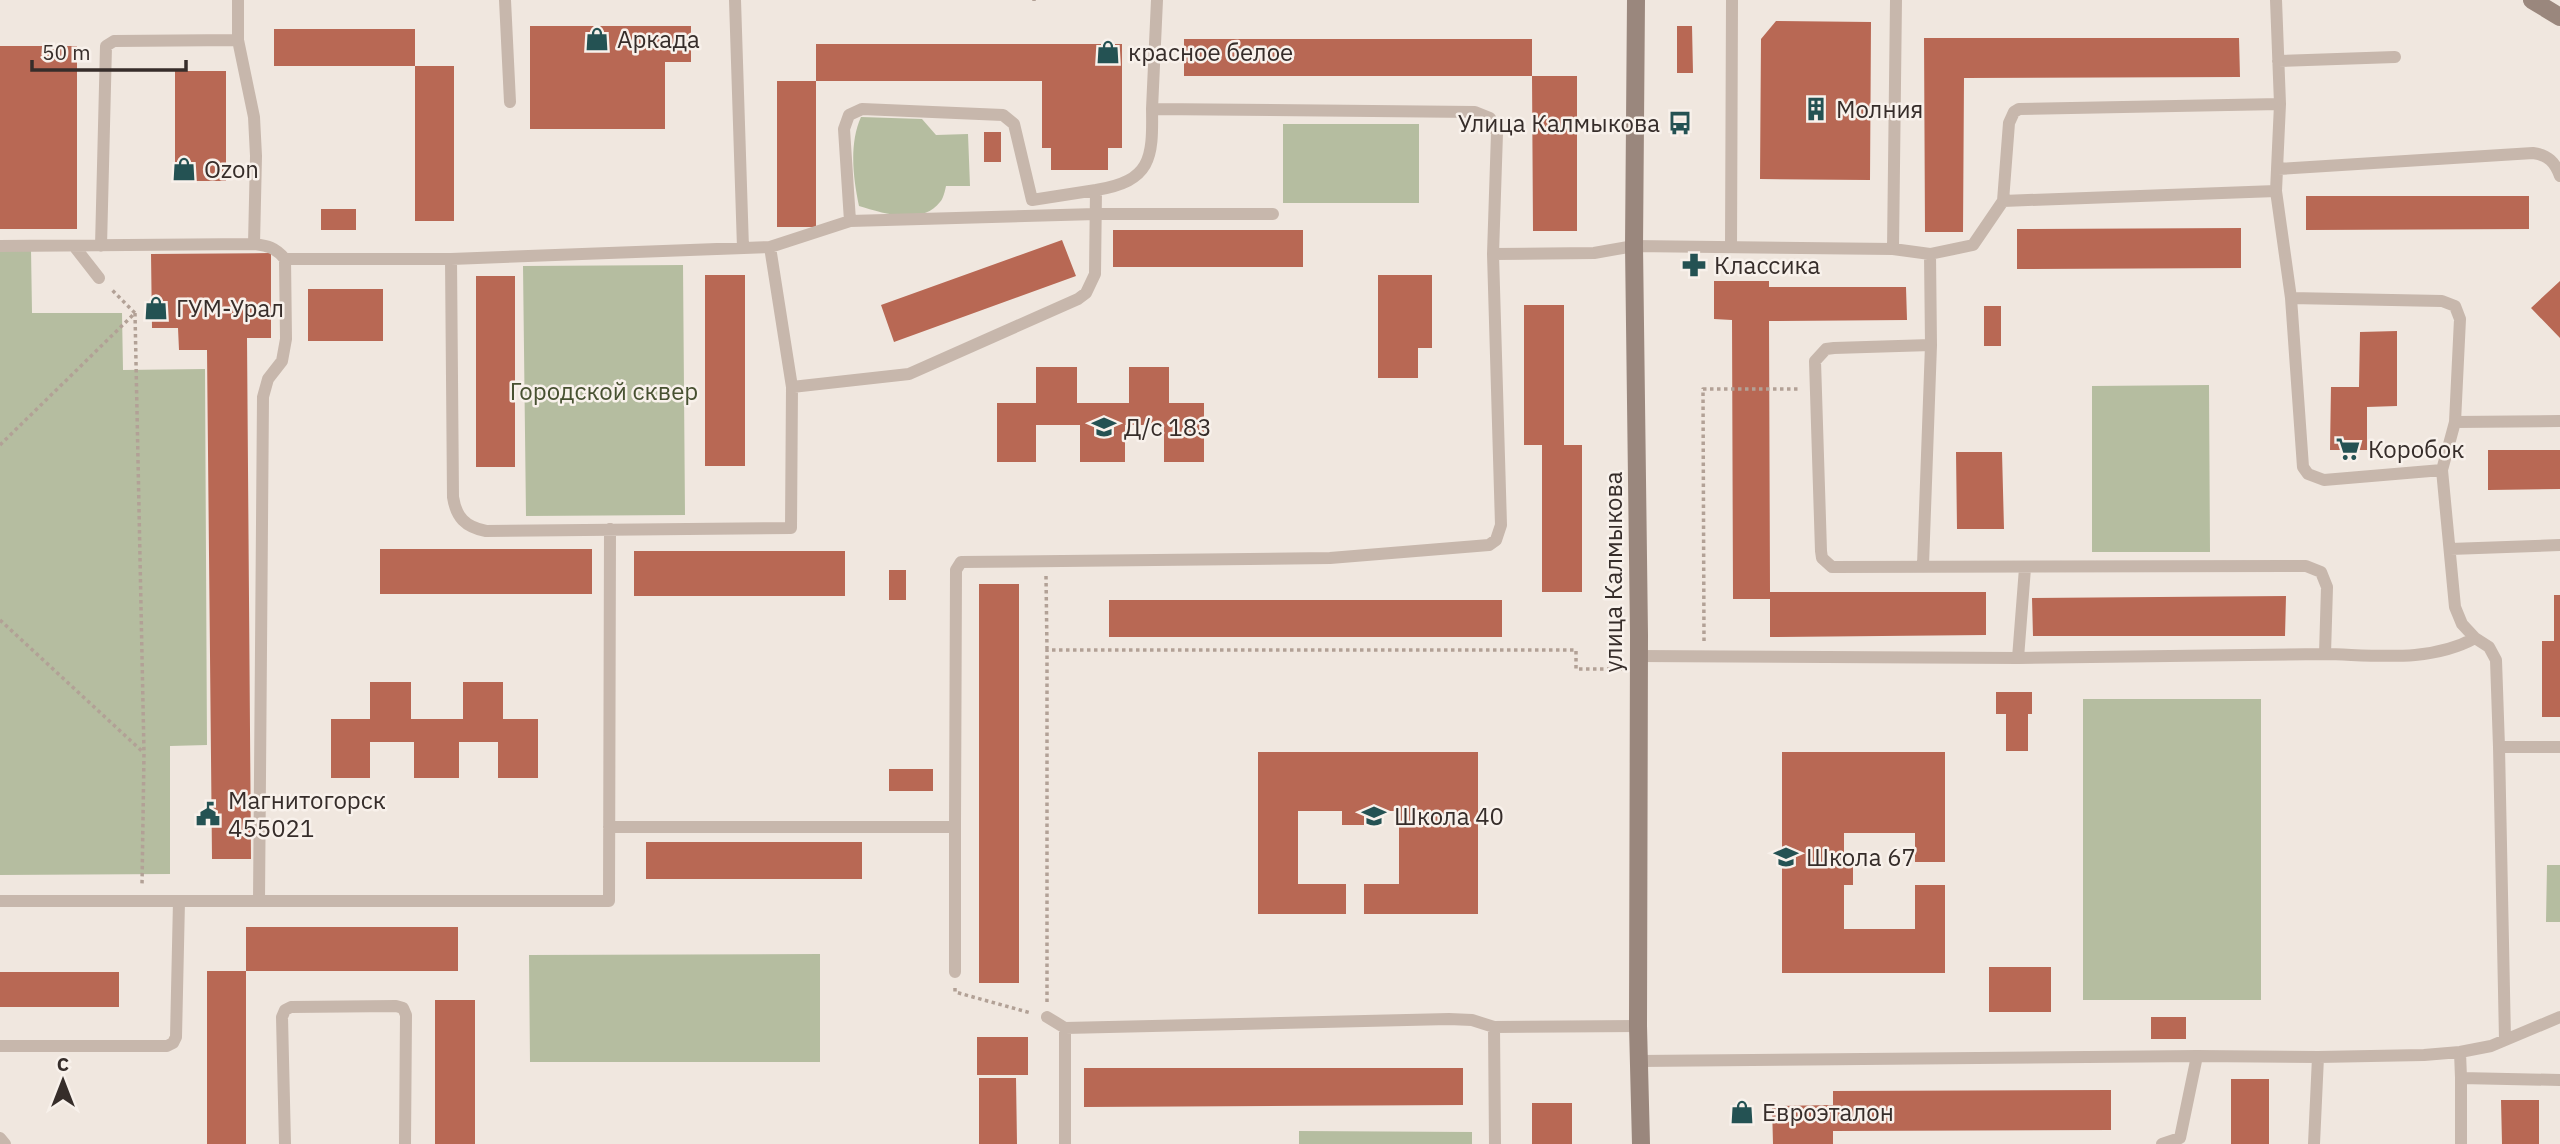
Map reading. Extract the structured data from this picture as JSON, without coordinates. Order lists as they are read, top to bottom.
{
  "streets": {
    "main road": ["улица Калмыкова"]
  },
  "parks": ["Городской сквер"],
  "places": {
    "shop": [
      "Аркада",
      "красное белое",
      "Ozon",
      "ГУМ-Урал",
      "Евроэталон"
    ],
    "building": ["Молния"],
    "bus stop": ["Улица Калмыкова"],
    "pharmacy": ["Классика"],
    "school or university": ["Д/с 183", "Школа 40", "Школа 67"],
    "supermarket": ["Коробок"],
    "public building": ["Магнитогорск 455021"]
  },
  "scale_bar": "50 m",
  "north": "top"
}
